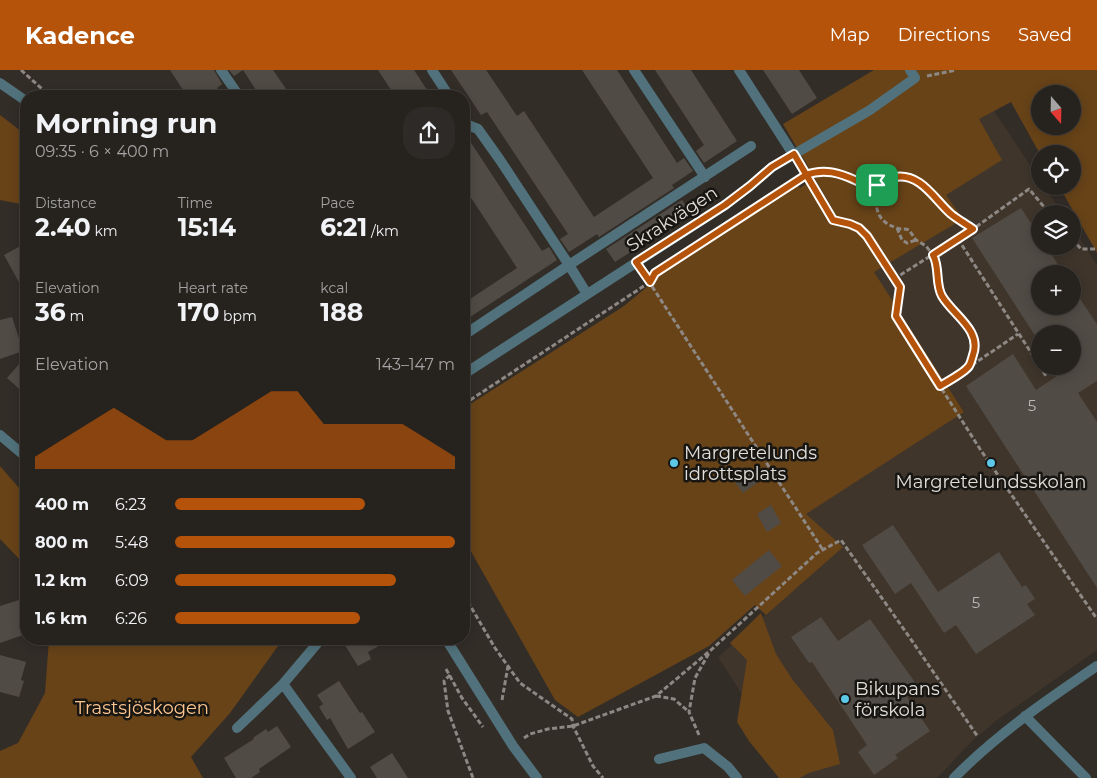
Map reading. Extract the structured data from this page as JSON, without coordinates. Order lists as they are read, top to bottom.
{
  "streets": {
    "street": ["Skrakvägen"]
  },
  "parks": ["Trastsjöskogen"],
  "places": ["Margretelunds idrottsplats", "Margretelundsskolan", "Bikupans förskola"],
  "house_numbers": ["5", "5"],
  "north": "bottom",
  "page": {
    "header": "Kadence",
    "nav": ["Map", "Directions", "Saved"],
    "map_buttons": ["+", "−"],
    "heading": ["Morning run", "09:35 · 6 × 400 m"],
    "stats": [
      ["Distance", "2.40 km"],
      ["Time", "15:14"],
      ["Pace", "6:21 /km"],
      ["Elevation", "36 m"],
      ["Heart rate", "170 bpm"],
      ["kcal", "188"]
    ],
    "chart": ["Elevation", "143–147 m"],
    "list": [
      {
        "name": "400 m",
        "note": "6:23"
      },
      {
        "name": "800 m",
        "note": "5:48"
      },
      {
        "name": "1.2 km",
        "note": "6:09"
      },
      {
        "name": "1.6 km",
        "note": "6:26"
      }
    ]
  }
}
